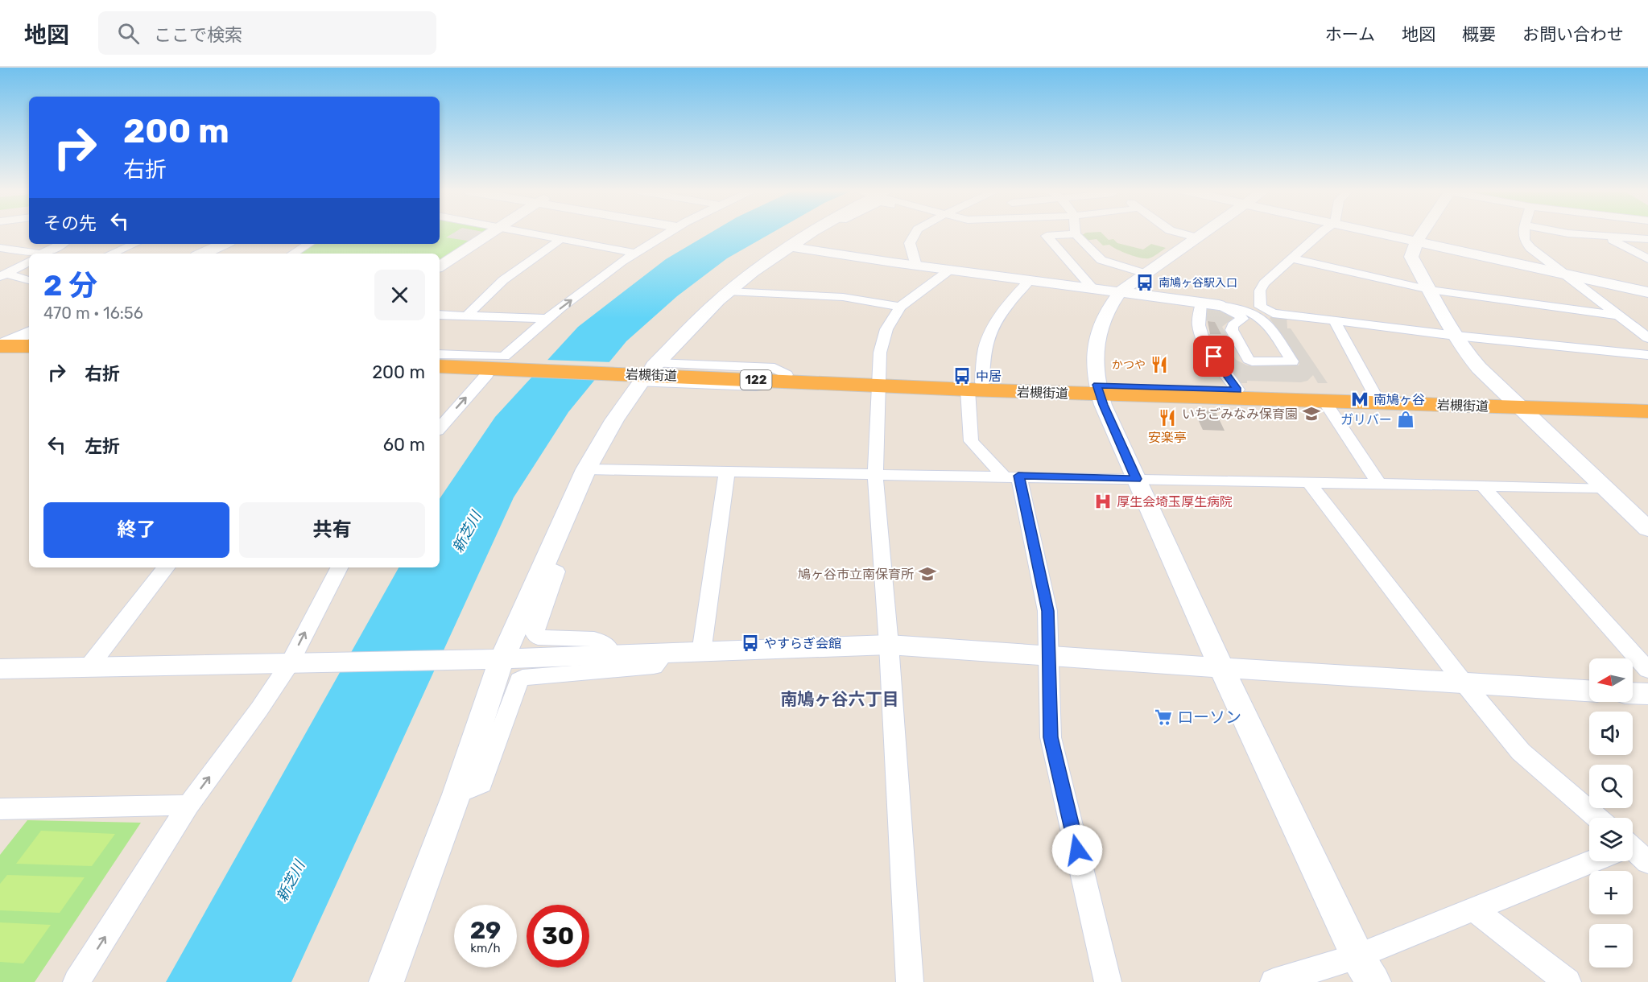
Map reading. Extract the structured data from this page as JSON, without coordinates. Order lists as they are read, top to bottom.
{
  "streets": {
    "highway": ["岩槻街道", "122"]
  },
  "districts": ["南鳩ヶ谷六丁目"],
  "water": ["新芝川"],
  "places": {
    "bus stop": ["南鳩ヶ谷駅入口", "中居", "やすらぎ会館"],
    "restaurant": ["かつや", "安楽亭"],
    "metro station": ["南鳩ヶ谷"],
    "school or university": ["いちごみなみ保育園", "鳩ヶ谷市立南保育所"],
    "shop": ["ガリバー"],
    "hospital": ["厚生会埼玉厚生病院"],
    "supermarket": ["ローソン"]
  },
  "north": "left",
  "page": {
    "header": "地図",
    "search": "ここで検索",
    "nav": [
      "ホーム",
      "地図",
      "概要",
      "お問い合わせ"
    ],
    "turn": ["200 m", "右折"],
    "then": "その先",
    "heading": ["2 分", "470 m · 16:56"],
    "list": [
      {
        "name": "右折",
        "value": "200 m"
      },
      {
        "name": "左折",
        "value": "60 m"
      }
    ],
    "buttons": ["終了", "共有"],
    "map_buttons": ["+", "−"],
    "speed": "29 km/h",
    "limit": "30"
  }
}
